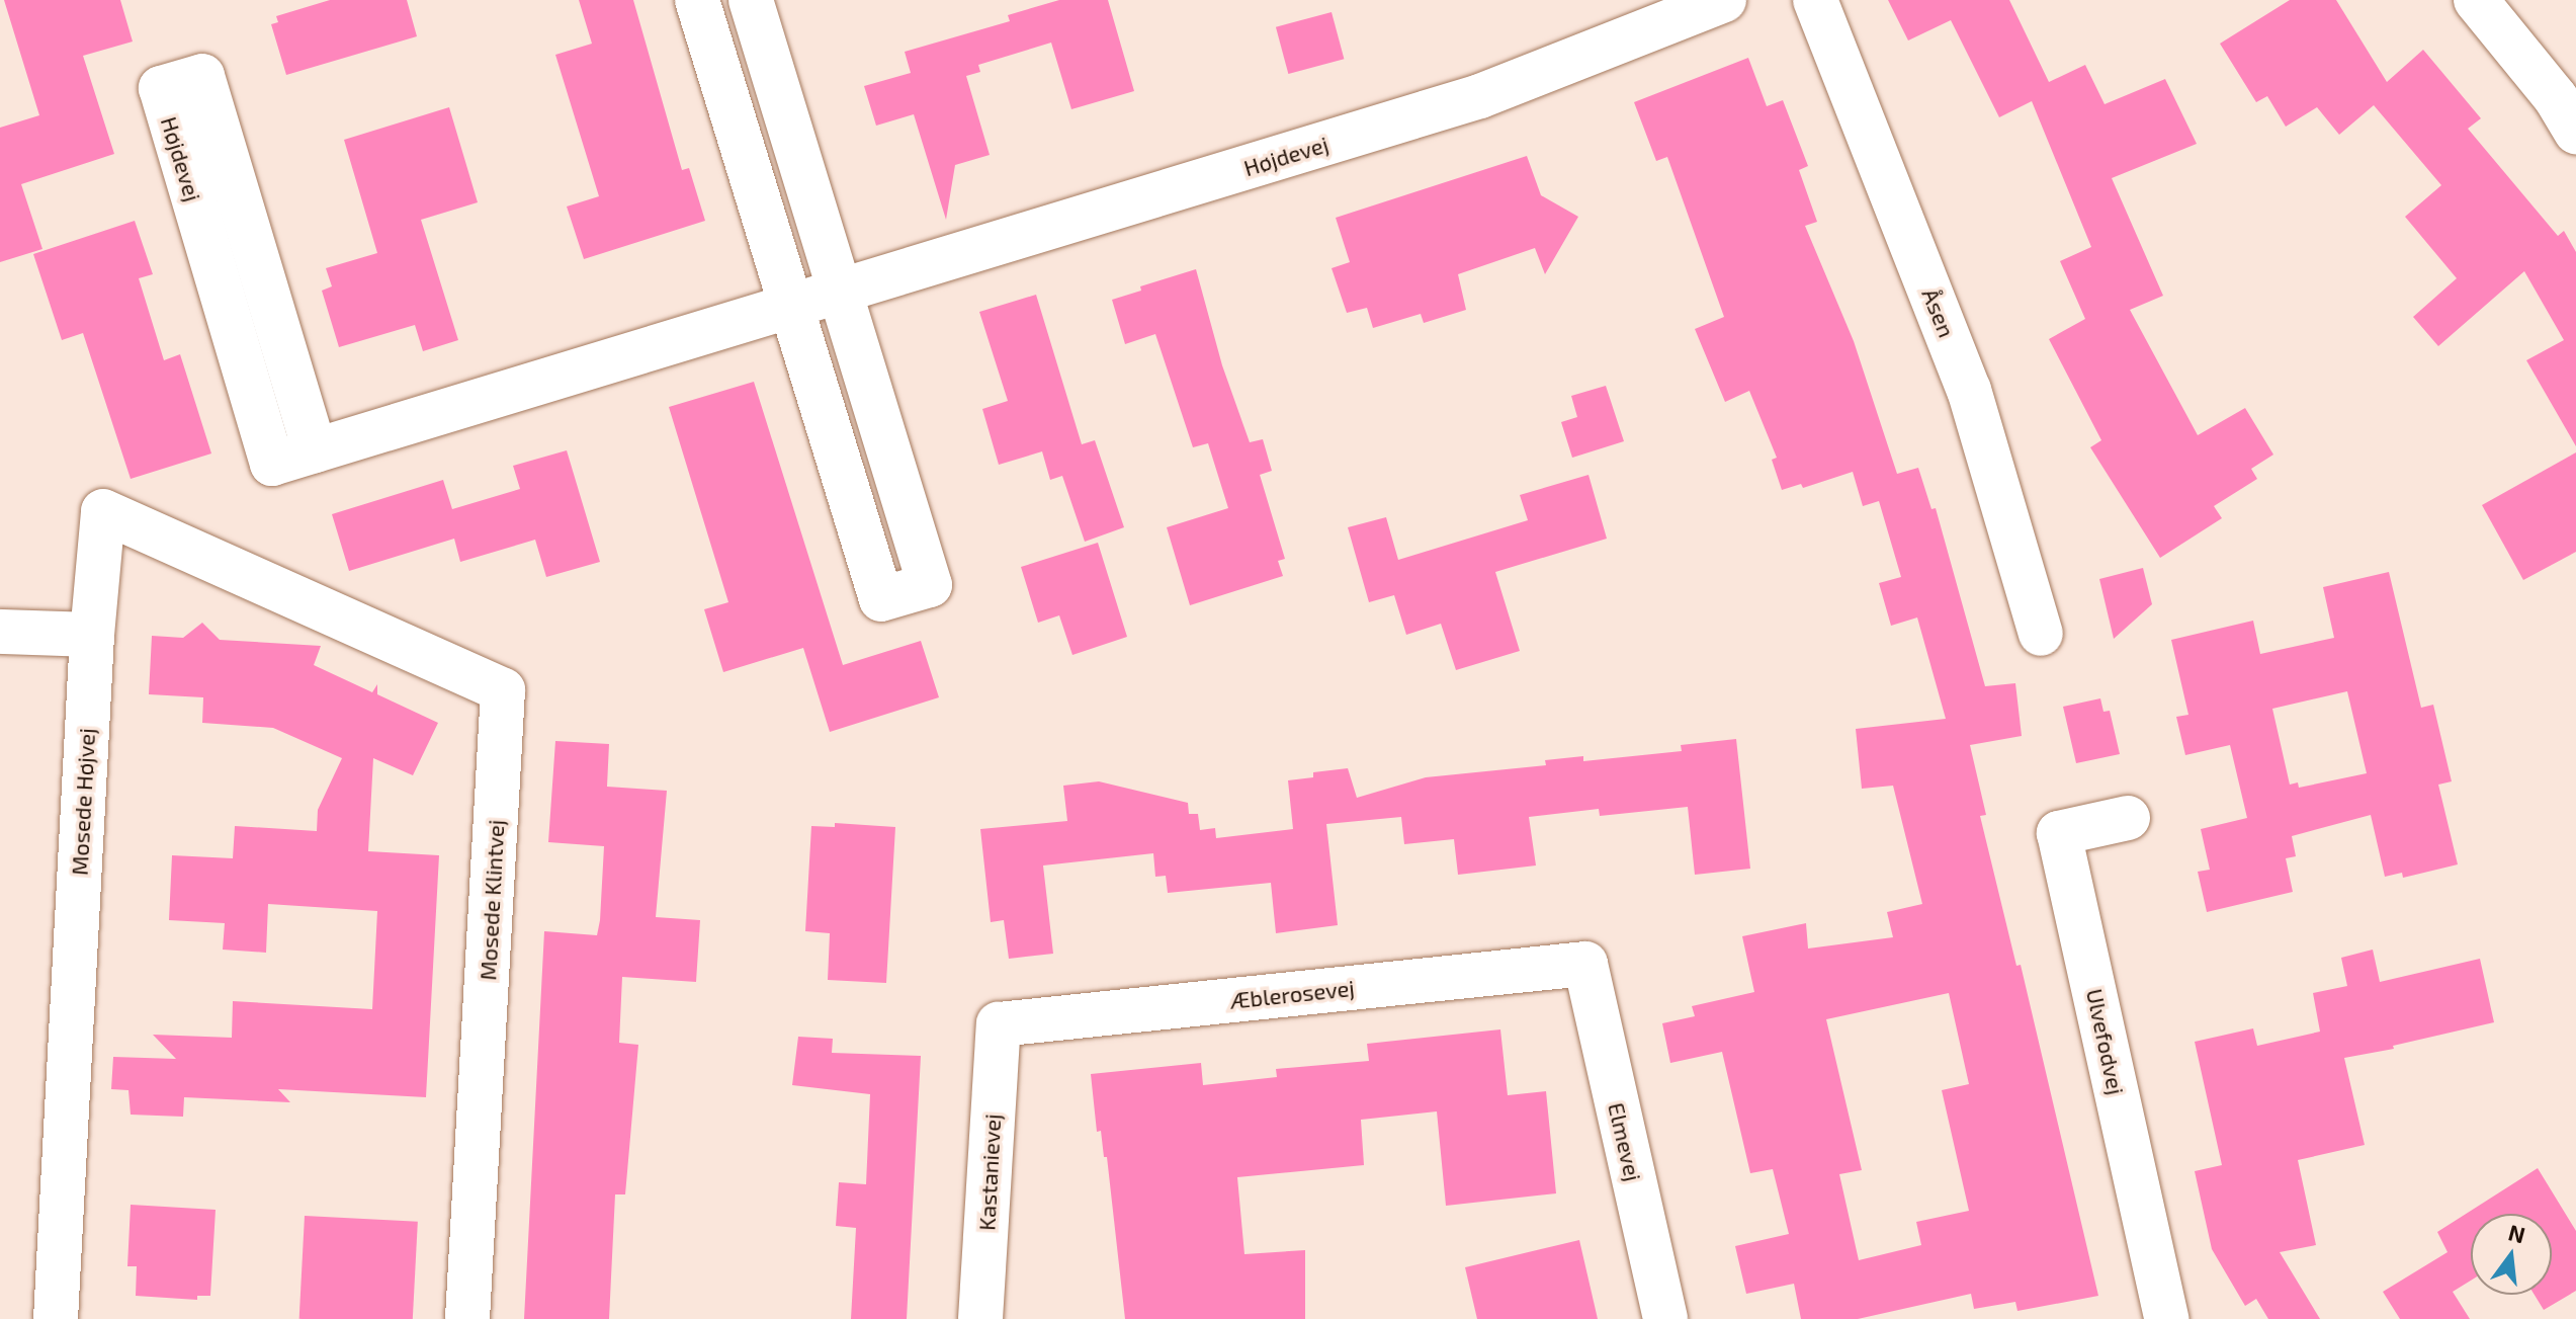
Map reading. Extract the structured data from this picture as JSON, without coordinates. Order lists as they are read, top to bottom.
{
  "streets": {
    "street": [
      "Højdevej",
      "Åsen",
      "Mosede Højvej",
      "Mosede Klintvej",
      "Æblerosevej",
      "Ulvefodvej",
      "Elmevej",
      "Kastanievej"
    ]
  },
  "crossings": [
    ["Mosede Højvej", "Mosede Klintvej"],
    ["Æblerosevej", "Elmevej"],
    ["Æblerosevej", "Kastanievej"]
  ],
  "north": "top"
}
